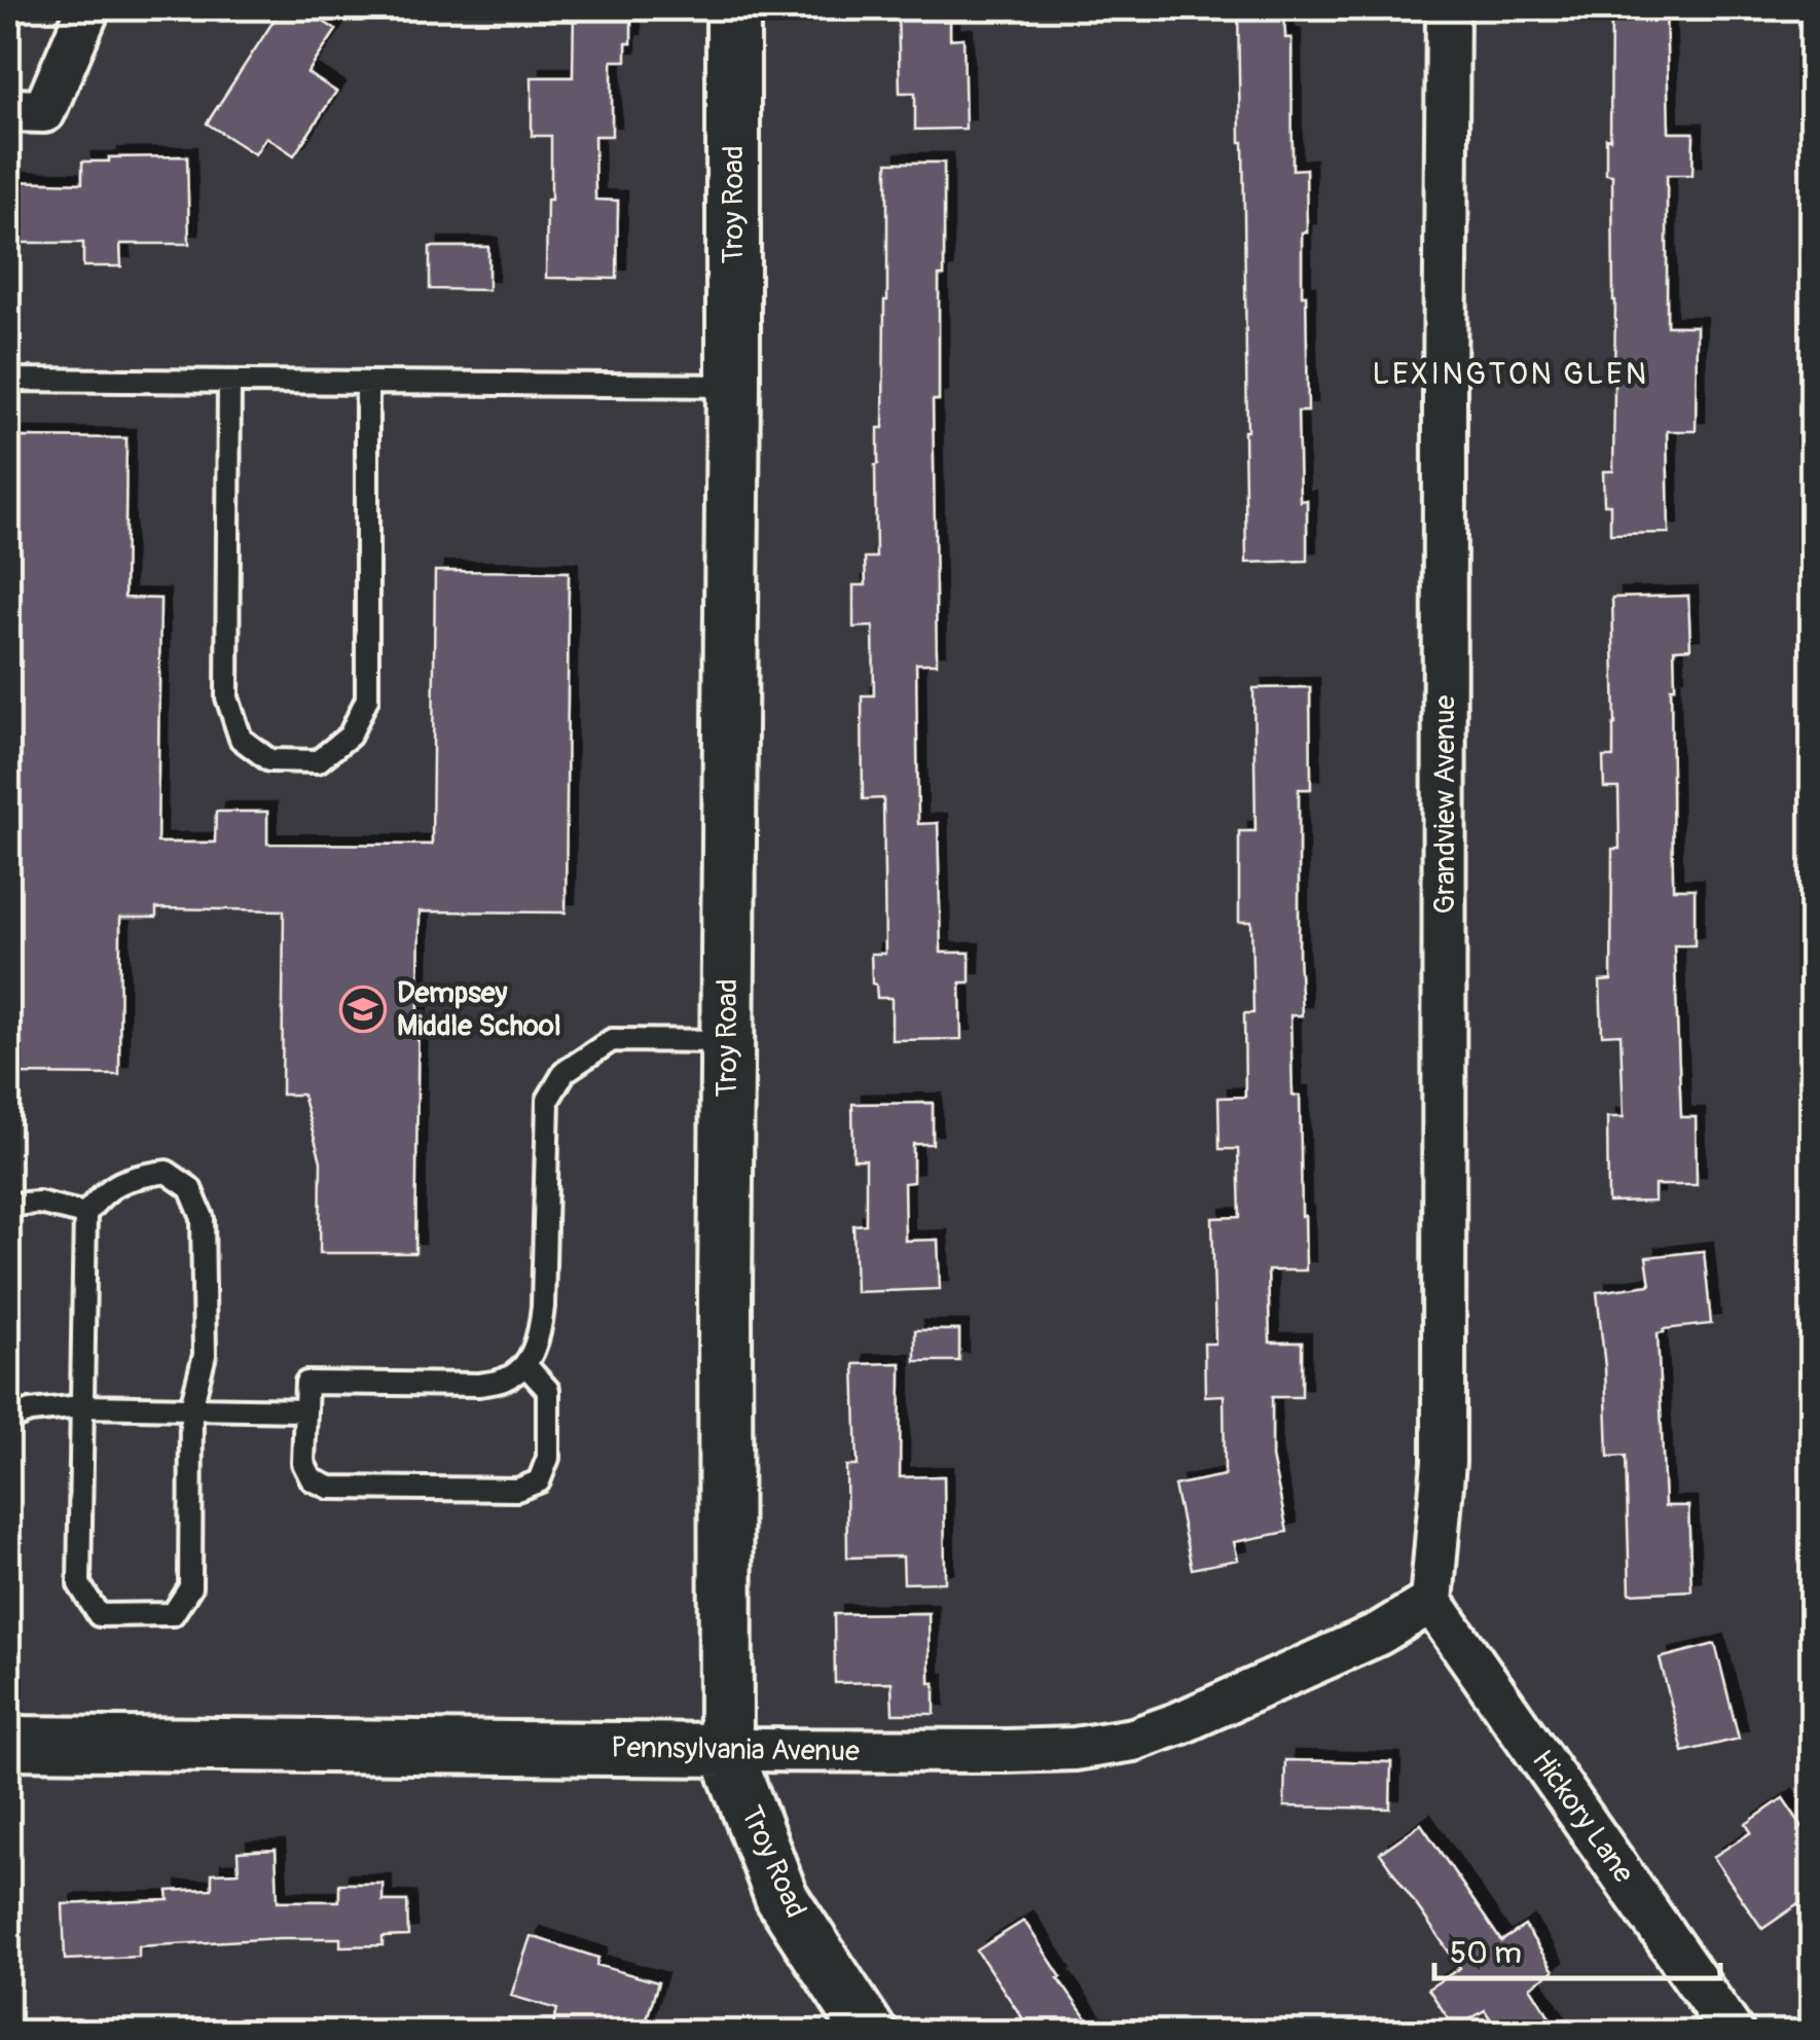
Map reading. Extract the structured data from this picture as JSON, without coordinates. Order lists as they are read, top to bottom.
{
  "streets": {
    "street": [
      "Troy Road",
      "Grandview Avenue",
      "Pennsylvania Avenue",
      "Hickory Lane"
    ]
  },
  "crossings": [
    ["Troy Road", "Pennsylvania Avenue"],
    ["Grandview Avenue", "Pennsylvania Avenue"],
    ["Grandview Avenue", "Hickory Lane"],
    ["Pennsylvania Avenue", "Hickory Lane"]
  ],
  "districts": ["LEXINGTON GLEN"],
  "places": {
    "school or university": ["Dempsey Middle School"]
  },
  "scale_bar": "50 m"
}
